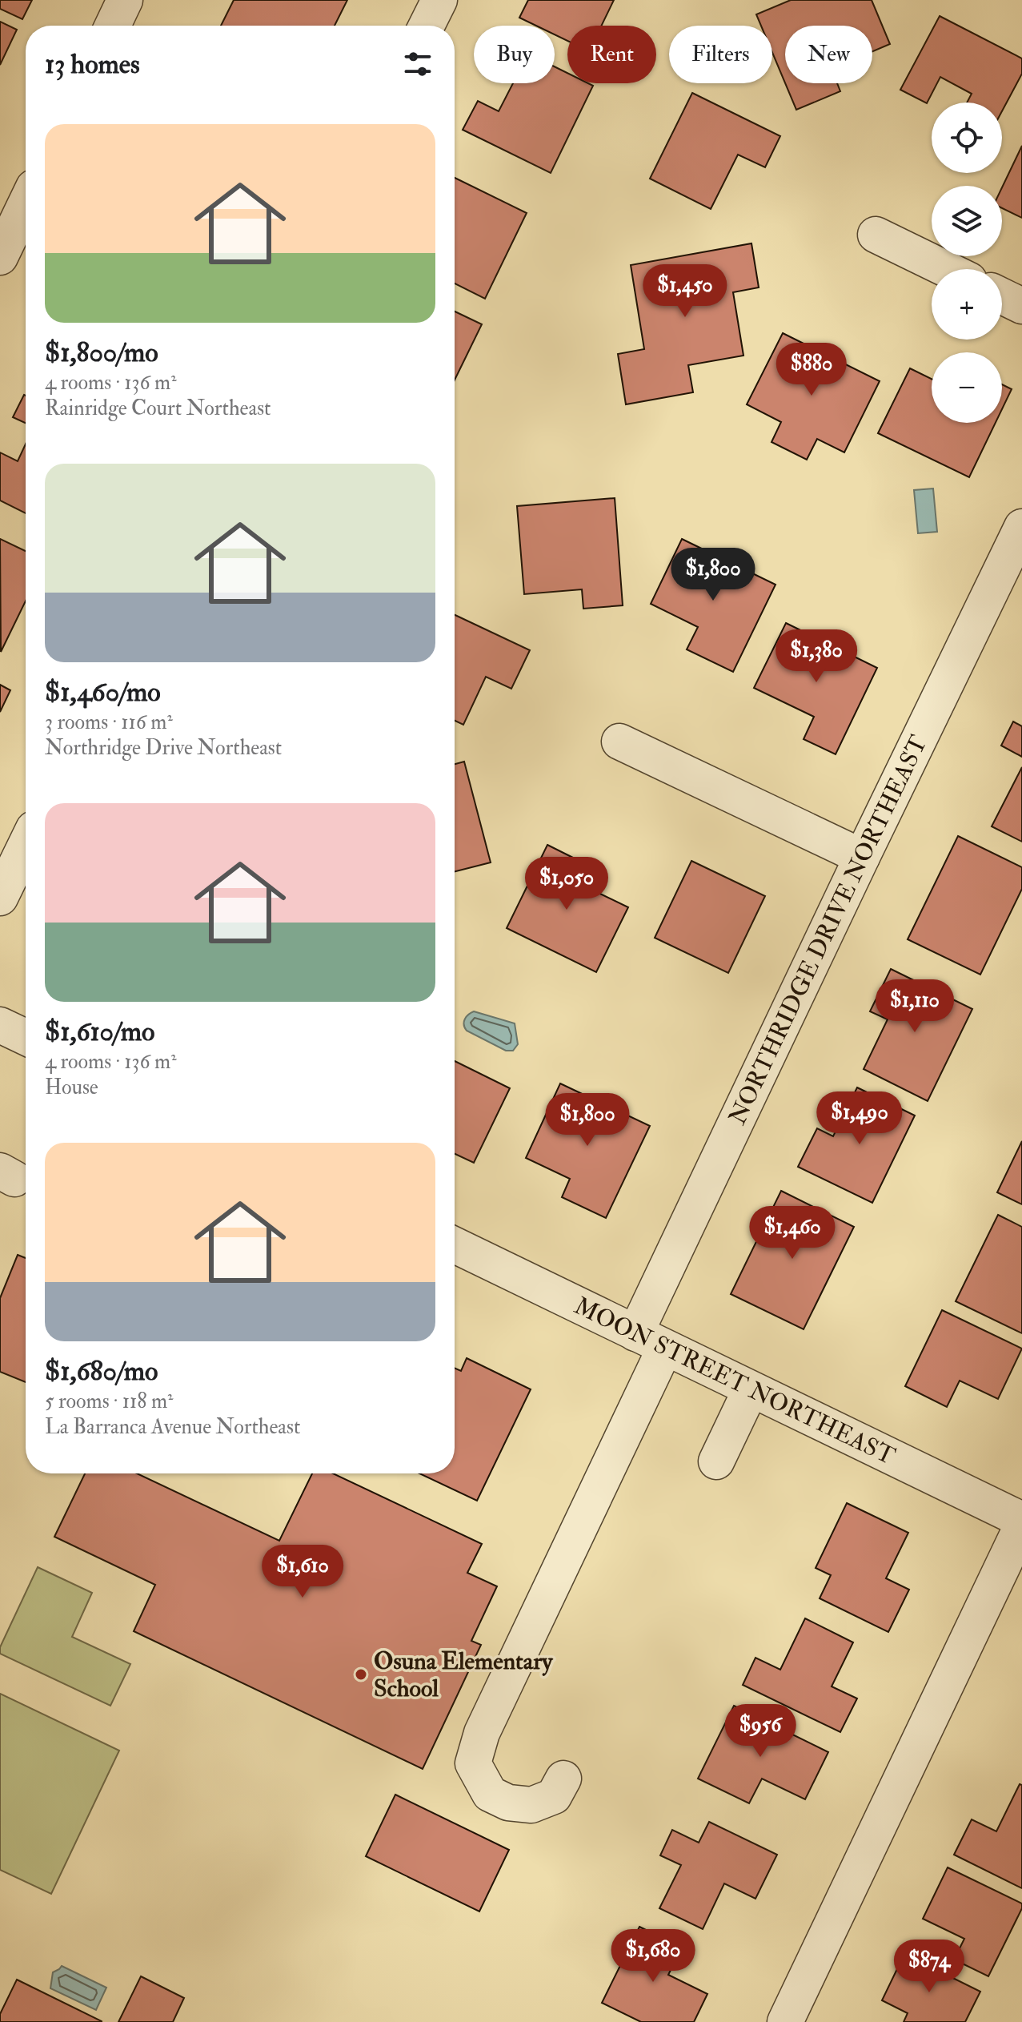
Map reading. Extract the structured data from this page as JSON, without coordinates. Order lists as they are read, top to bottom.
{
  "streets": {
    "street": ["NORTHRIDGE DRIVE NORTHEAST", "MOON STREET NORTHEAST"]
  },
  "crossings": [
    ["NORTHRIDGE DRIVE NORTHEAST", "MOON STREET NORTHEAST"]
  ],
  "places": ["Osuna Elementary School"],
  "page": {
    "chip": [
      "Buy",
      "Rent",
      "Filters",
      "New"
    ],
    "heading": "13 homes",
    "map_buttons": ["+", "−"],
    "list": [
      {
        "name": "$1,800/mo",
        "note": "4 rooms · 136 m² · Rainridge Court Northeast"
      },
      {
        "name": "$1,460/mo",
        "note": "3 rooms · 116 m² · Northridge Drive Northeast"
      },
      {
        "name": "$1,610/mo",
        "note": "4 rooms · 136 m² · House"
      },
      {
        "name": "$1,680/mo",
        "note": "5 rooms · 118 m² · La Barranca Avenue Northeast"
      }
    ],
    "price": [
      "$1,450",
      "$880",
      "$1,800",
      "$1,380",
      "$1,050",
      "$1,110",
      "$1,490",
      "$1,800",
      "$1,460",
      "$1,610",
      "$956",
      "$1,680",
      "$874"
    ]
  }
}
